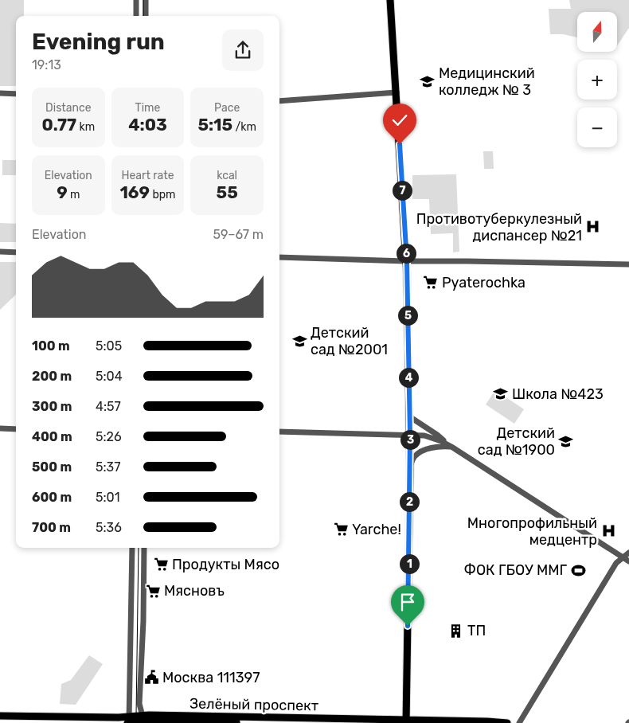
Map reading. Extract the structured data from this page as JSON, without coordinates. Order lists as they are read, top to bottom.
{
  "streets": {
    "main road": ["Зелёный проспект"]
  },
  "places": {
    "school or university": [
      "Медицинский колледж № 3",
      "Детский сад №2001",
      "Школа №423",
      "Детский сад №1900"
    ],
    "hospital": ["Противотуберкулезный диспансер №21", "Многопрофильный медцентр"],
    "supermarket": [
      "Pyaterochka",
      "Yarche!",
      "Продукты Мясо",
      "Мясновъ"
    ],
    "sports": ["ФОК ГБОУ ММГ"],
    "building": ["ТП"],
    "public building": ["Москва 111397"]
  },
  "north": "top",
  "page": {
    "map_buttons": ["+", "−"],
    "heading": ["Evening run", "19:13"],
    "stats": [
      ["Distance", "0.77 km"],
      ["Time", "4:03"],
      ["Pace", "5:15 /km"],
      ["Elevation", "9 m"],
      ["Heart rate", "169 bpm"],
      ["kcal", "55"]
    ],
    "pins": [
      "7",
      "6",
      "5",
      "4",
      "3",
      "2",
      "1"
    ],
    "chart": ["Elevation", "59–67 m"],
    "list": [
      {
        "name": "100 m",
        "note": "5:05"
      },
      {
        "name": "200 m",
        "note": "5:04"
      },
      {
        "name": "300 m",
        "note": "4:57"
      },
      {
        "name": "400 m",
        "note": "5:26"
      },
      {
        "name": "500 m",
        "note": "5:37"
      },
      {
        "name": "600 m",
        "note": "5:01"
      },
      {
        "name": "700 m",
        "note": "5:36"
      }
    ]
  }
}
